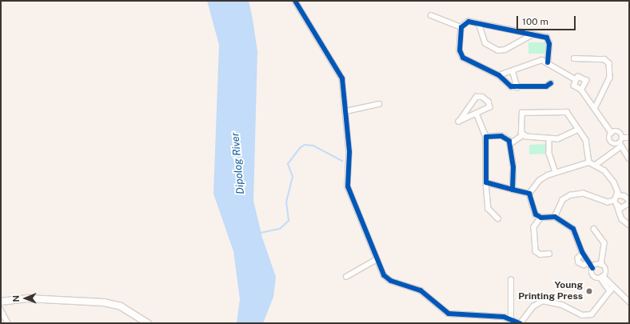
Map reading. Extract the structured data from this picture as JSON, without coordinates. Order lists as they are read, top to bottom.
{
  "water": ["Dipolog River"],
  "places": ["Young Printing Press"],
  "scale_bar": "100 m",
  "north": "left"
}
